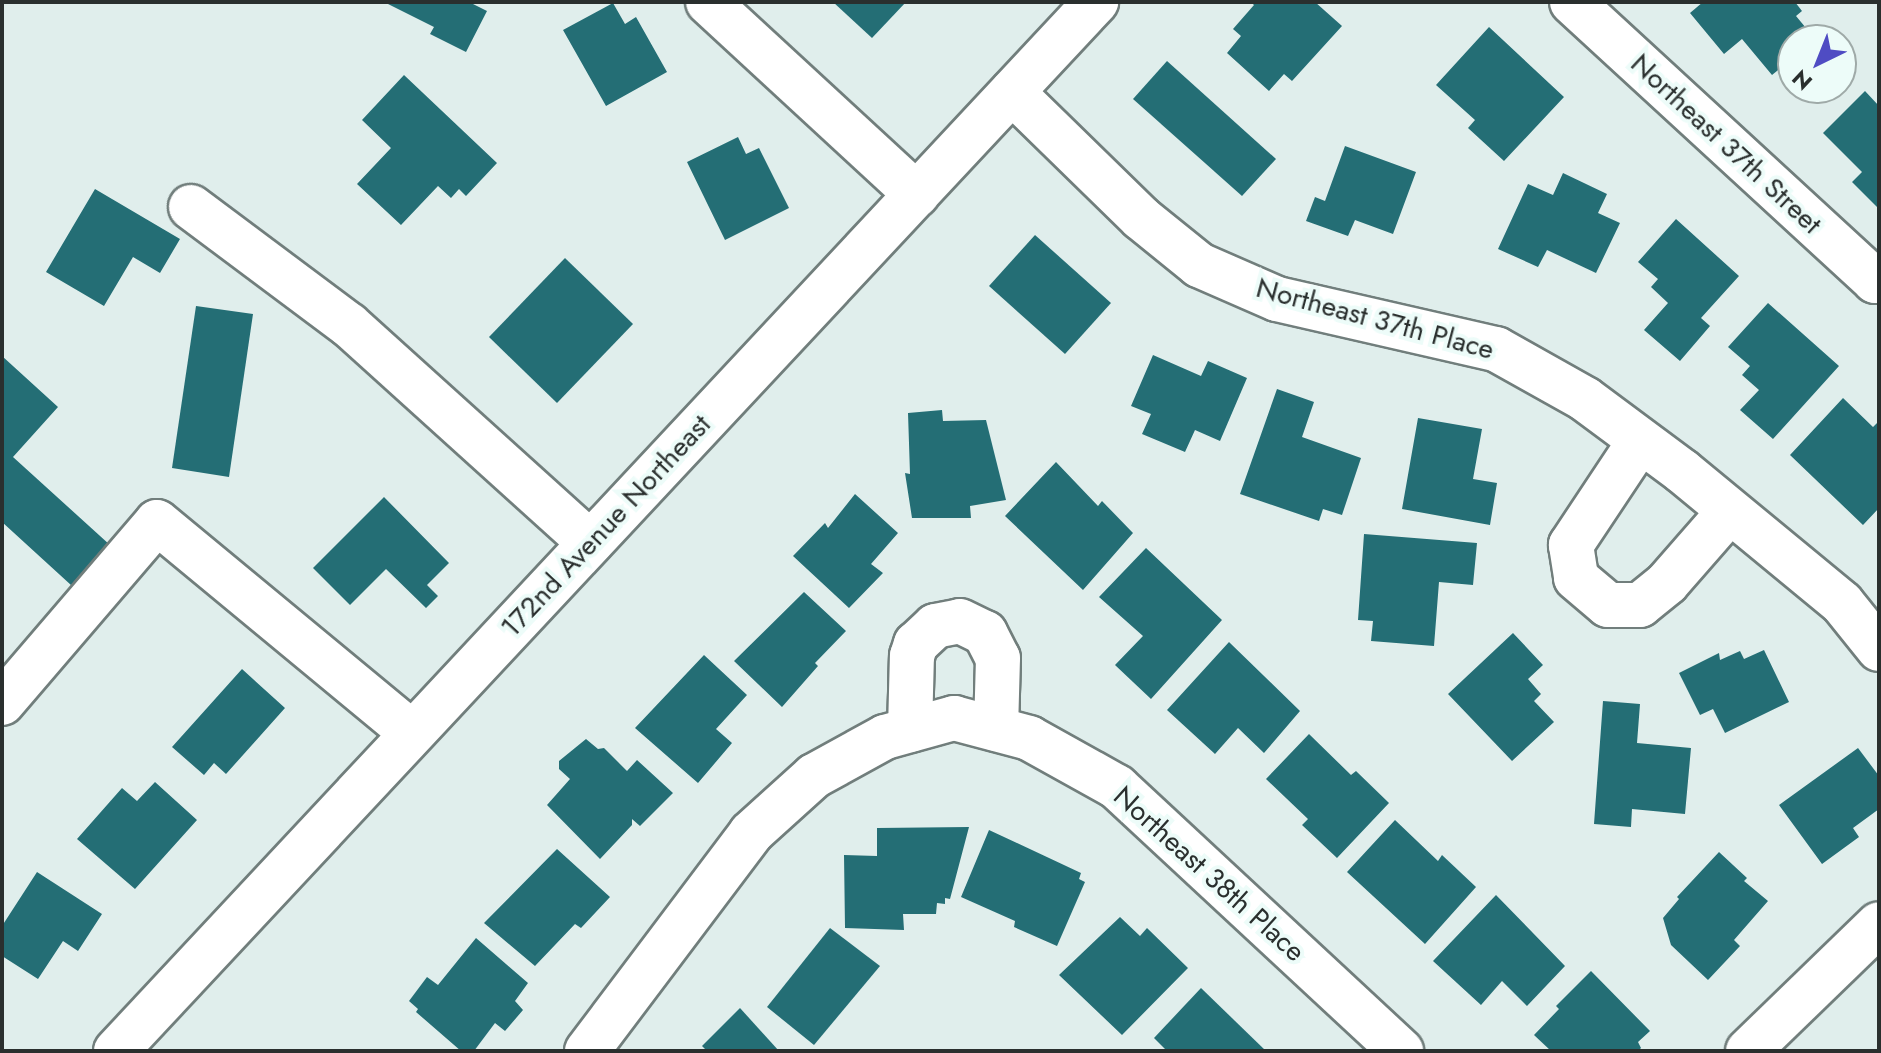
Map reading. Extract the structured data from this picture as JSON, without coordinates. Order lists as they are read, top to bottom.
{
  "streets": {
    "street": [
      "Northeast 37th Street",
      "Northeast 37th Place",
      "172nd Avenue Northeast",
      "Northeast 38th Place"
    ]
  },
  "crossings": [
    ["Northeast 37th Place", "172nd Avenue Northeast"]
  ],
  "north": "bottom left"
}
